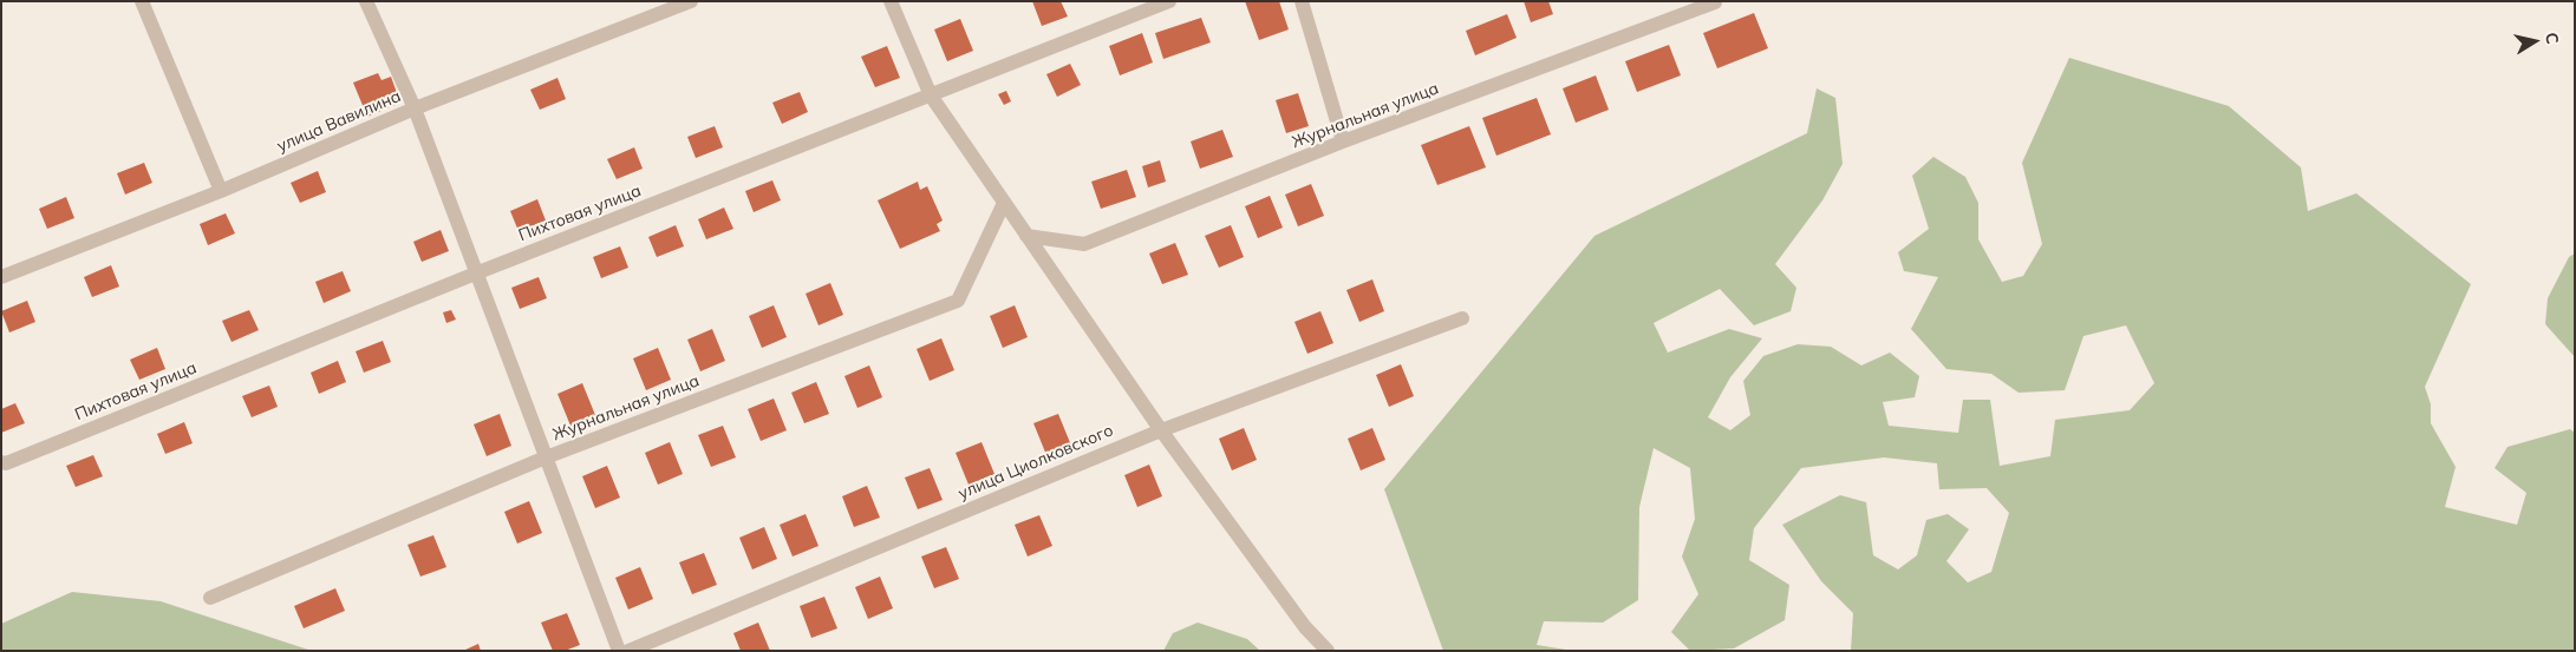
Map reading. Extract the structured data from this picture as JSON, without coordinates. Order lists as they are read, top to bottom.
{
  "streets": {
    "street": [
      "Журнальная улица",
      "улица Вавилина",
      "Пихтовая улица",
      "улица Циолковского"
    ]
  },
  "north": "right"
}
